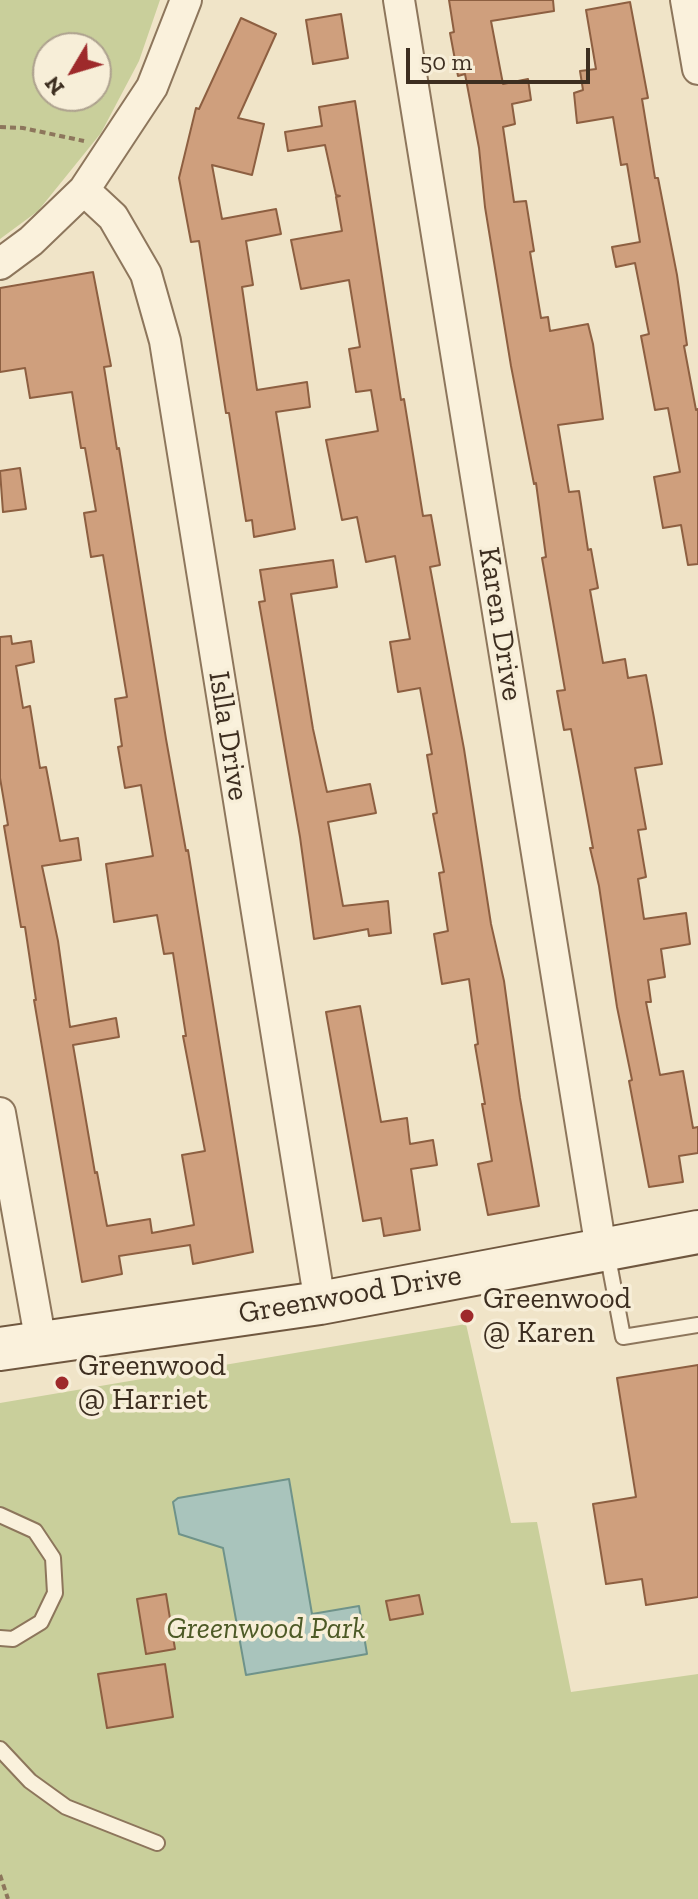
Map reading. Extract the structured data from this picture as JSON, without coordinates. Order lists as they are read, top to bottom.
{
  "streets": {
    "main road": ["Greenwood Drive"],
    "street": ["Karen Drive", "Islla Drive"]
  },
  "crossings": [
    ["Karen Drive", "Greenwood Drive"],
    ["Islla Drive", "Greenwood Drive"]
  ],
  "parks": ["Greenwood Park"],
  "places": ["Greenwood @ Karen", "Greenwood @ Harriet"],
  "scale_bar": "50 m",
  "north": "bottom left"
}
